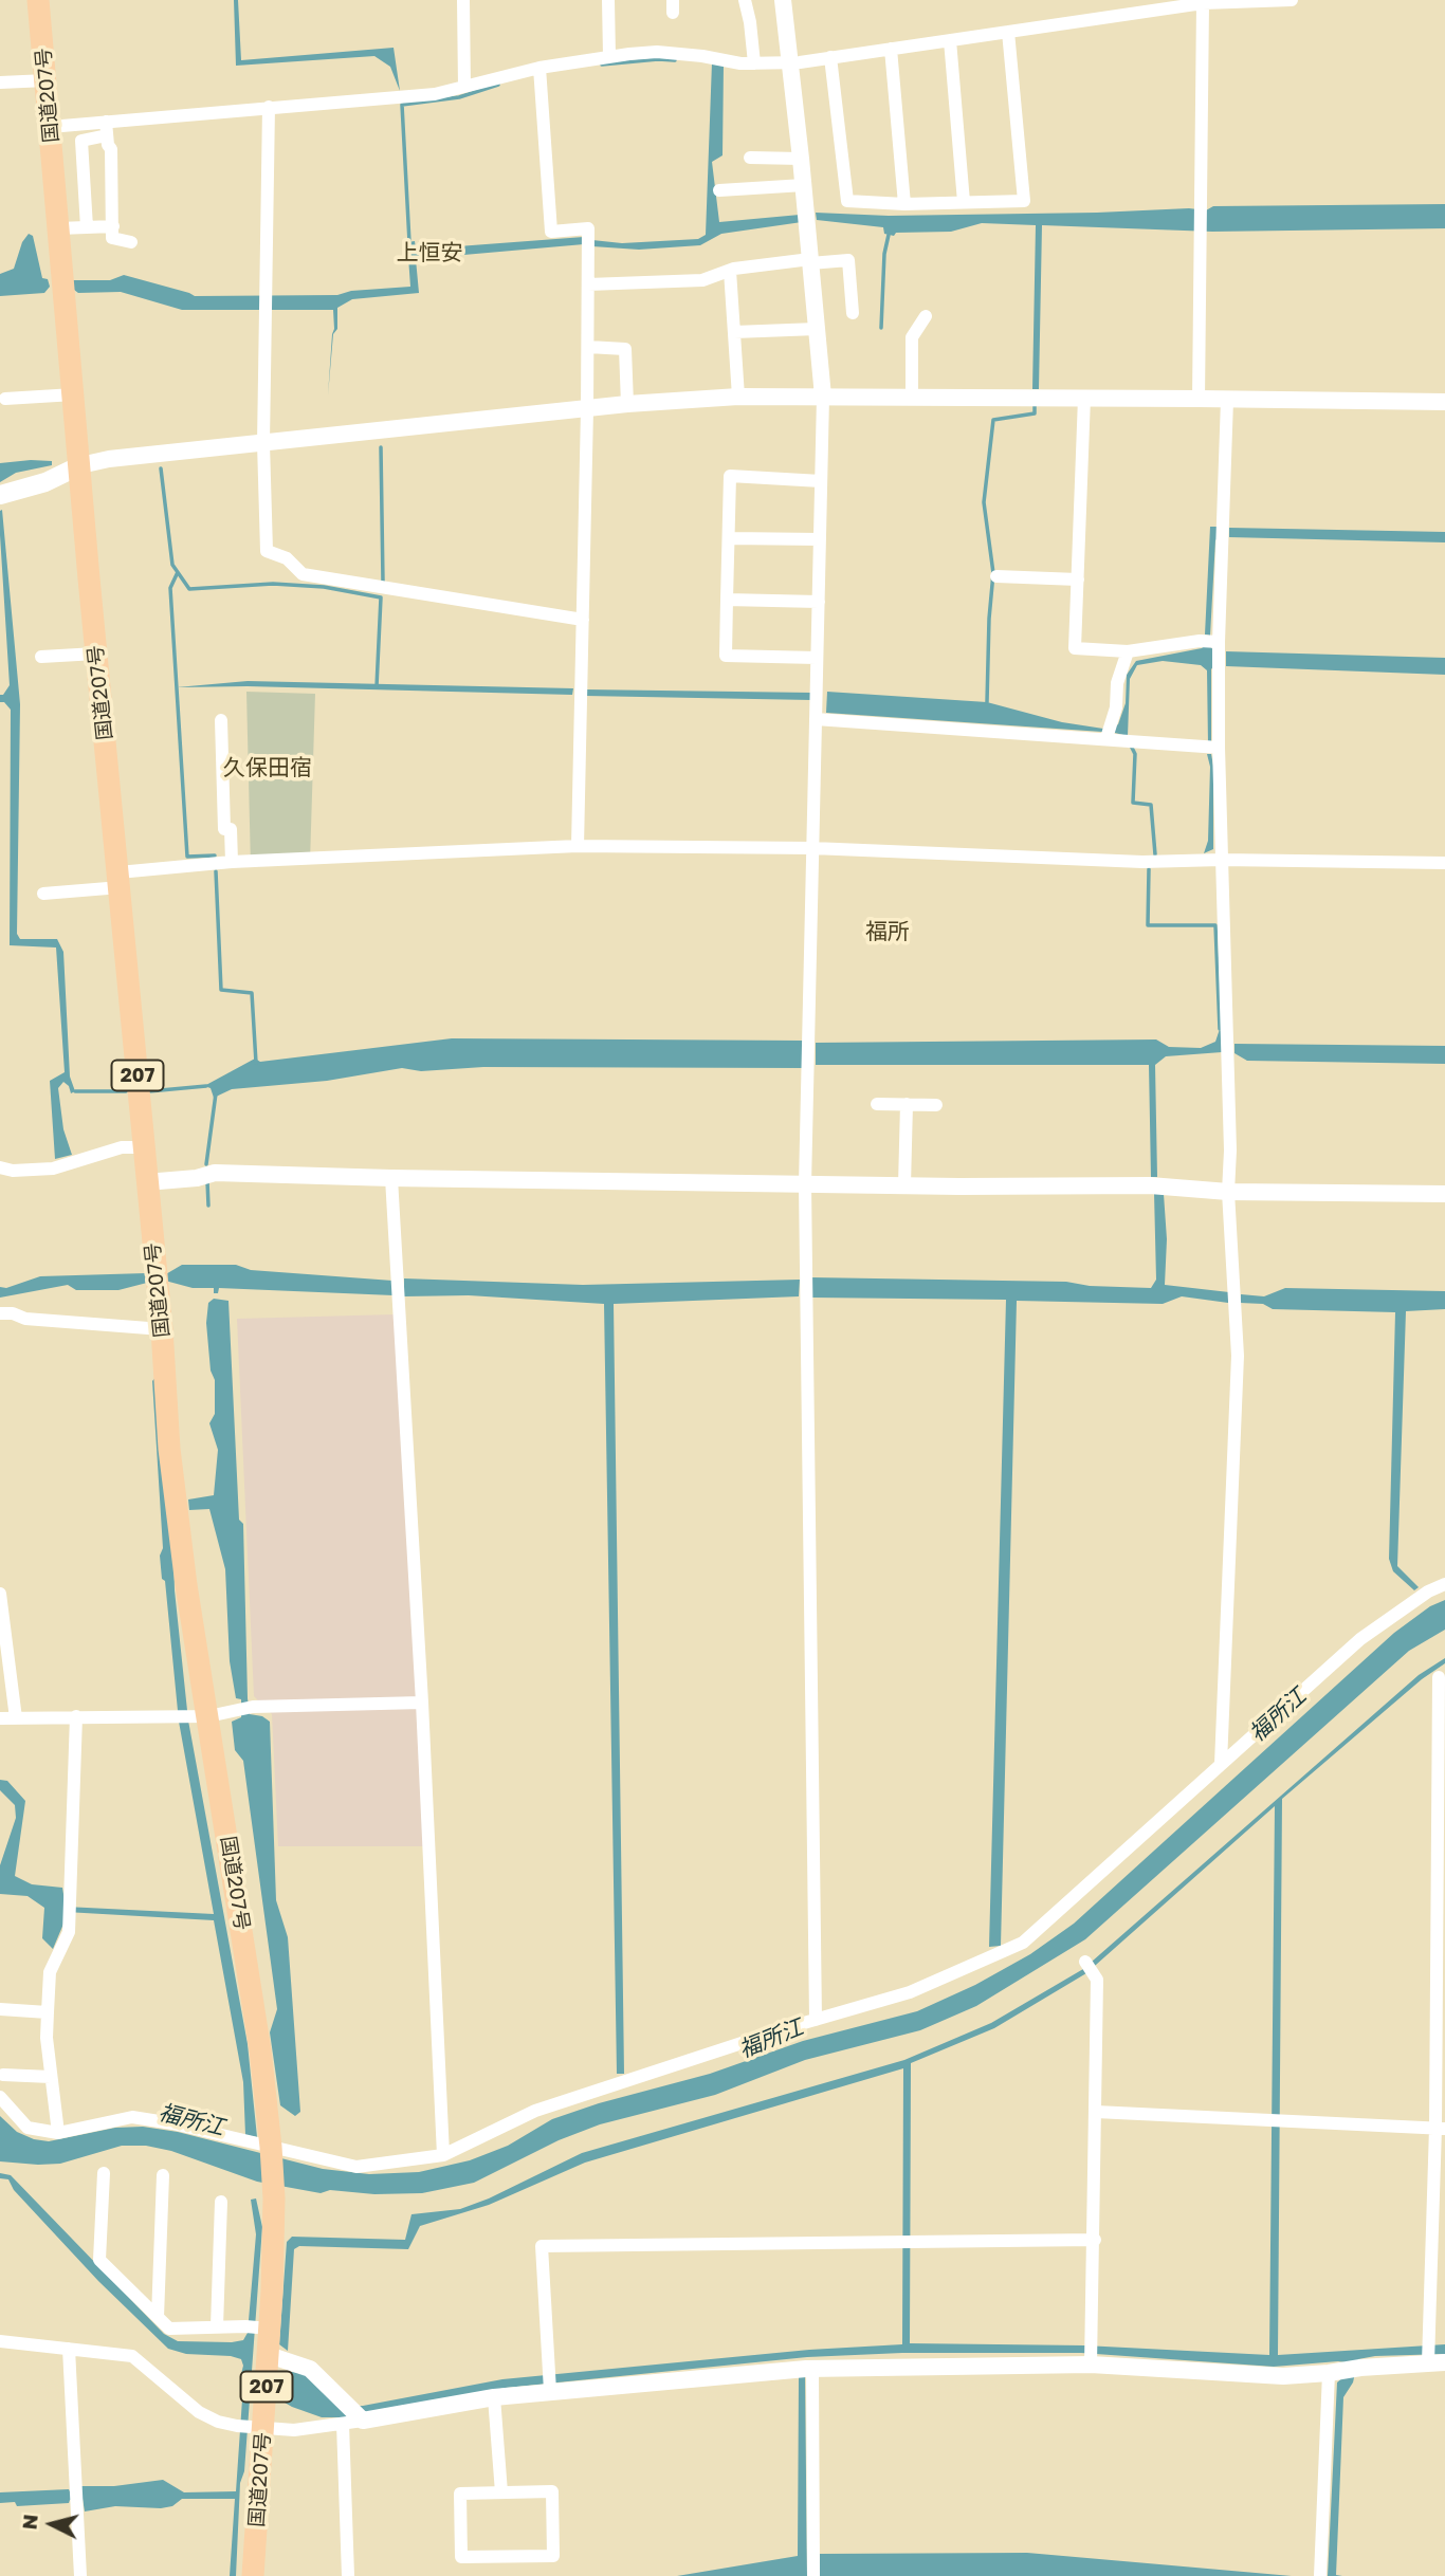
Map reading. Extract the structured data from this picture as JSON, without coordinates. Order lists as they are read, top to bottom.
{
  "streets": {
    "highway": ["国道207号", "207"]
  },
  "districts": ["上恒安", "久保田宿", "福所"],
  "water": ["福所江"],
  "north": "left"
}
